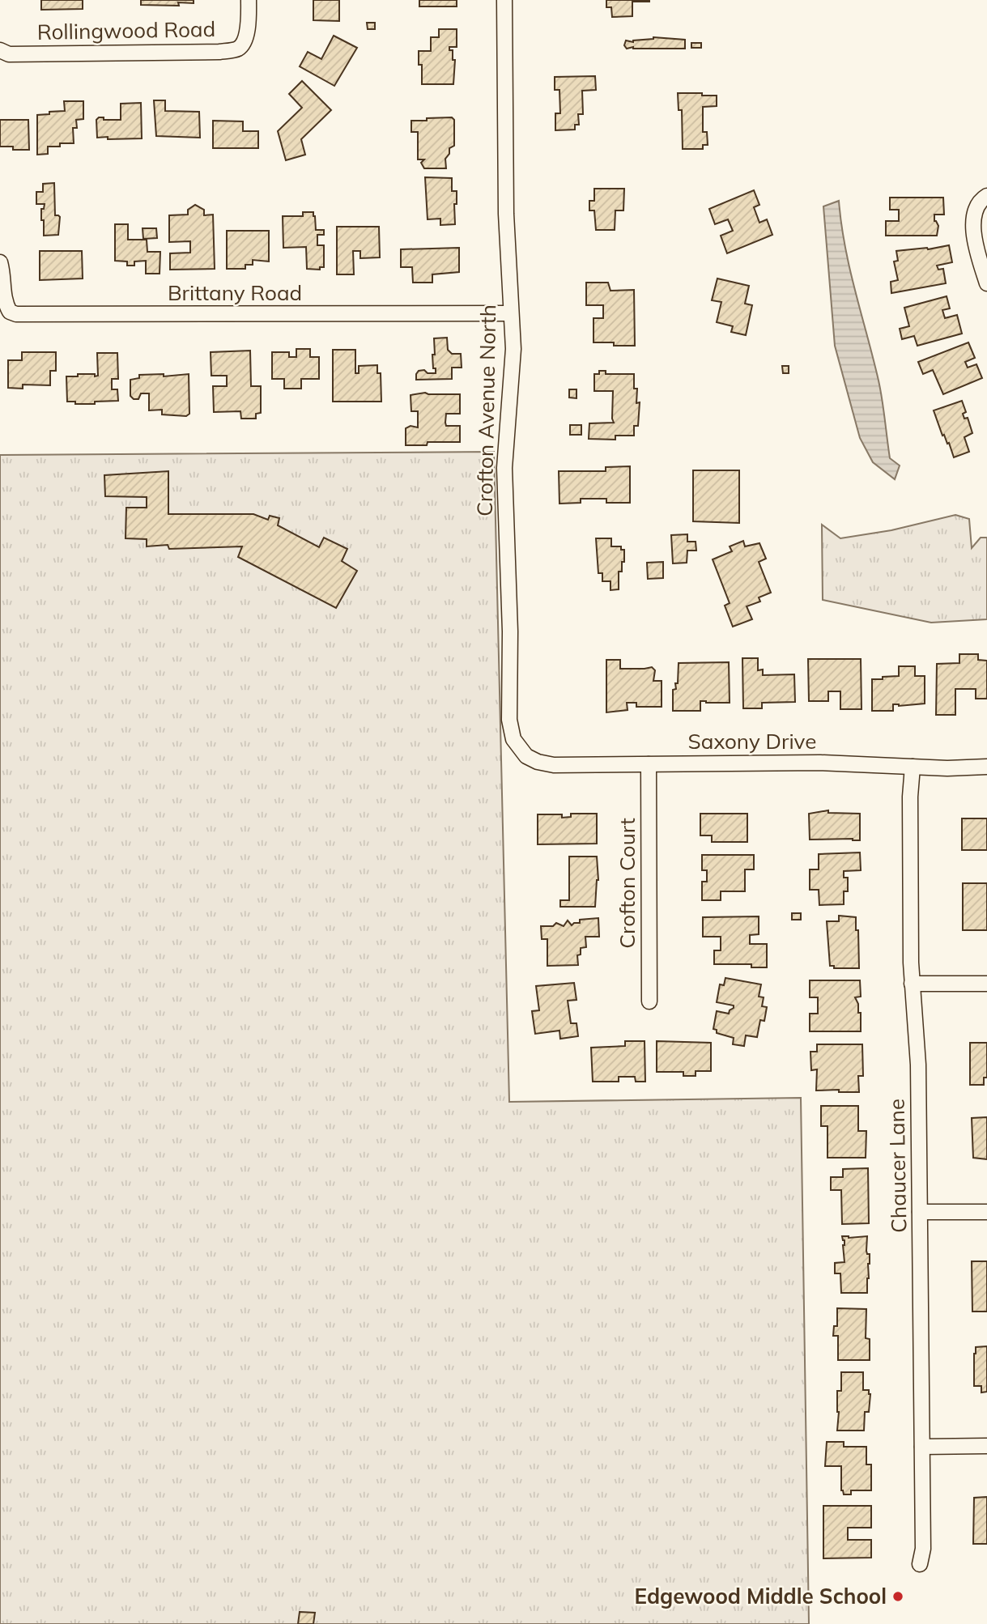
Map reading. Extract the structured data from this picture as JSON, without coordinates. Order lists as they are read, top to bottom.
{
  "streets": {
    "street": [
      "Rollingwood Road",
      "Brittany Road",
      "Crofton Avenue North",
      "Saxony Drive",
      "Crofton Court",
      "Chaucer Lane"
    ]
  },
  "crossings": [
    ["Brittany Road", "Crofton Avenue North"],
    ["Crofton Avenue North", "Saxony Drive"],
    ["Saxony Drive", "Crofton Court"],
    ["Saxony Drive", "Chaucer Lane"]
  ],
  "places": ["Edgewood Middle School"]
}
